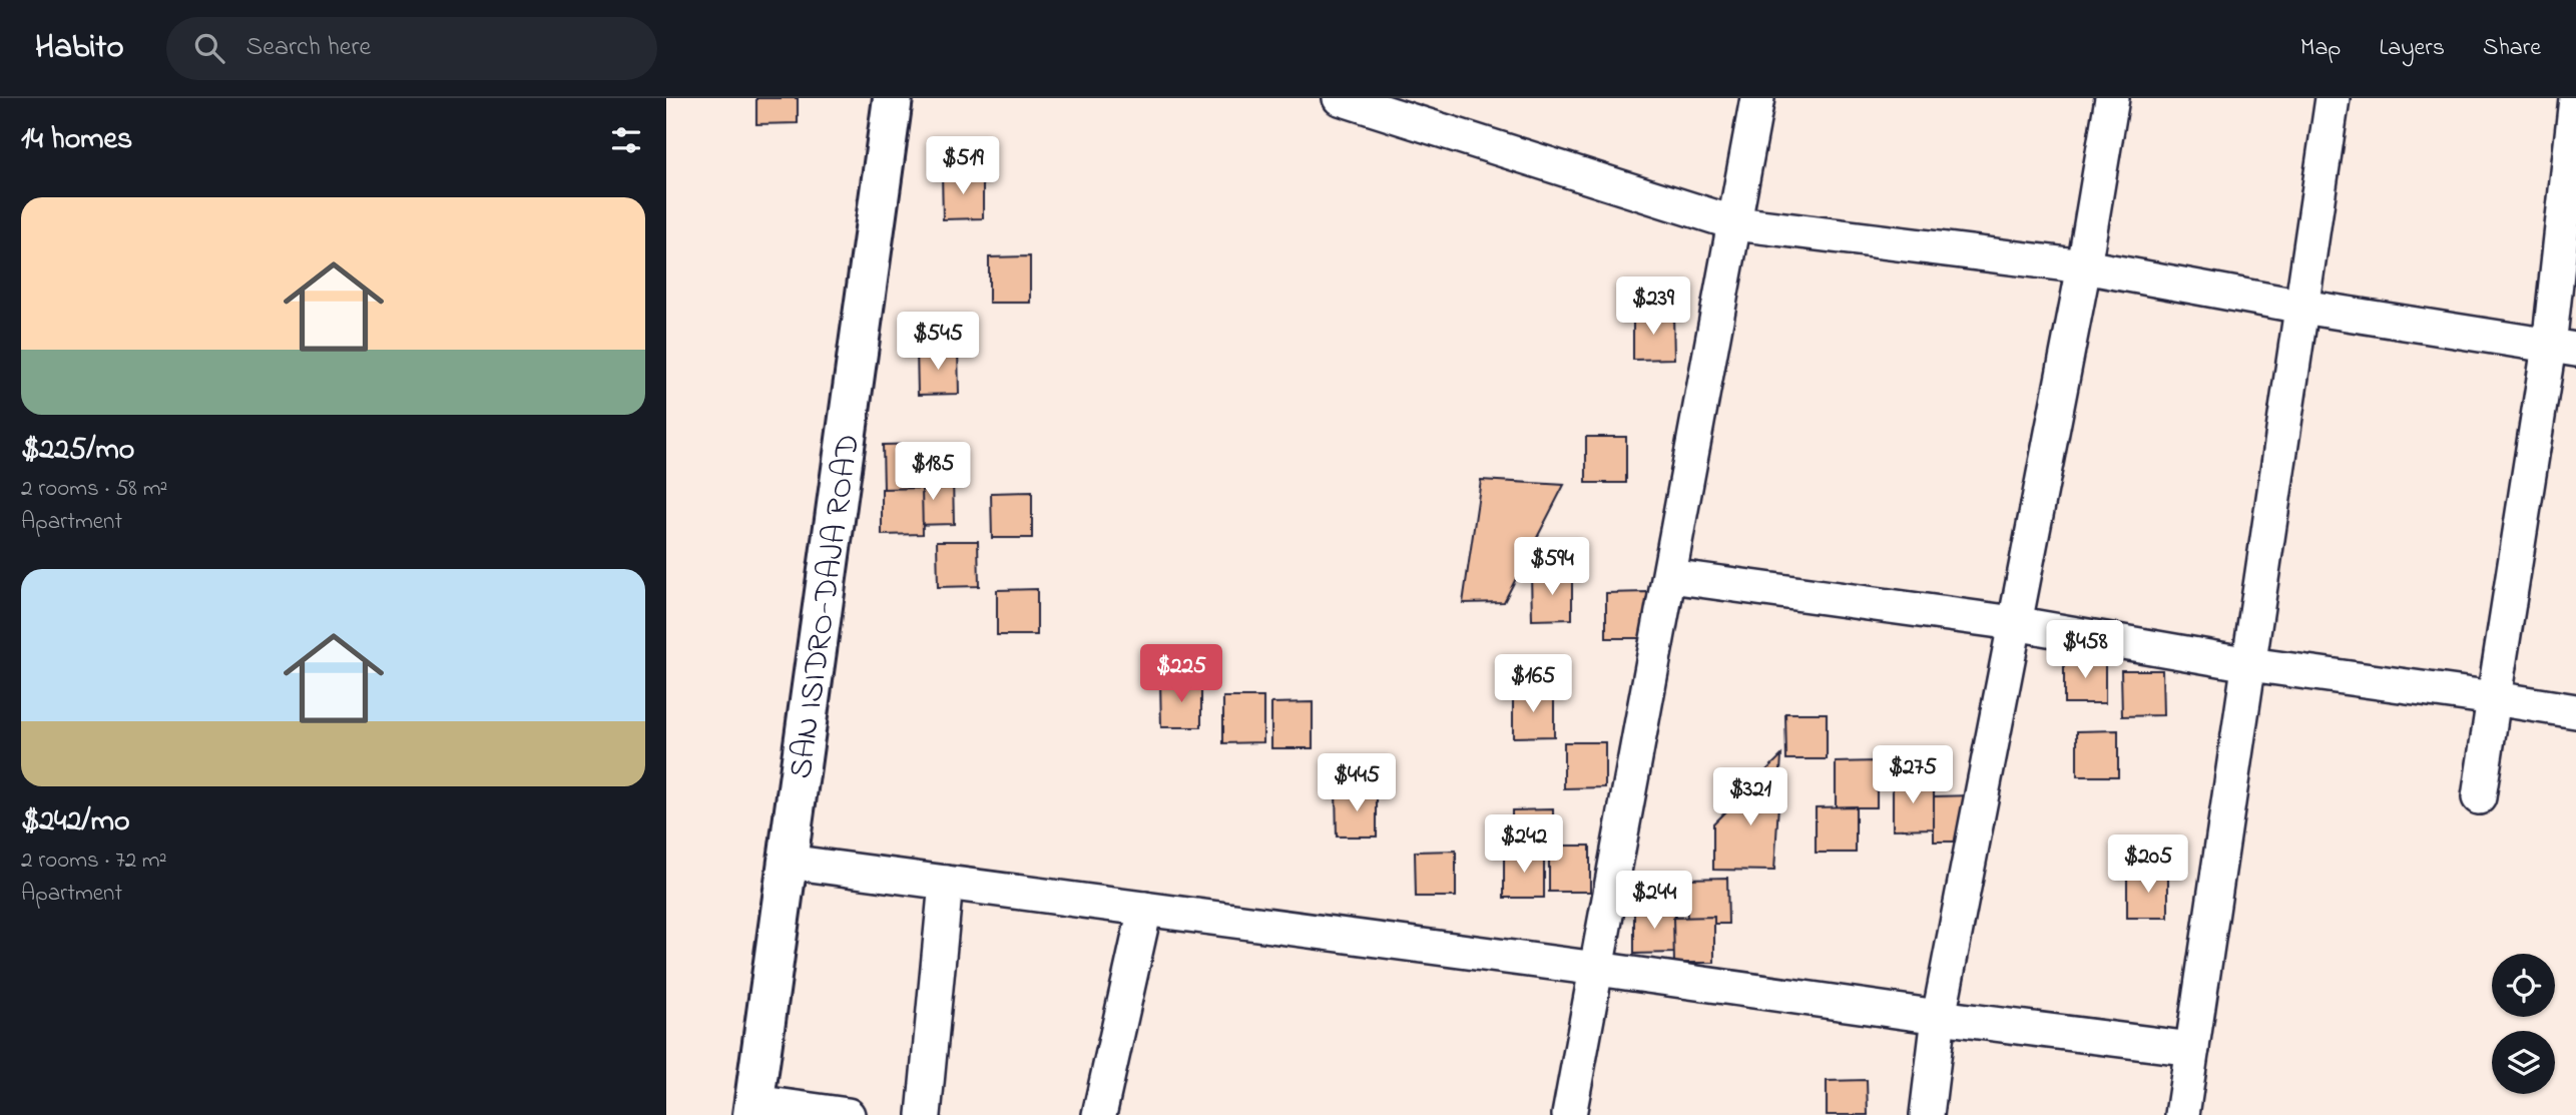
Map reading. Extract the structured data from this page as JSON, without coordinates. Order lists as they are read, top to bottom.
{
  "streets": {
    "street": ["SAN ISIDRO-DAJA ROAD"]
  },
  "page": {
    "header": "Habito",
    "search": "Search here",
    "nav": ["Map", "Layers", "Share"],
    "heading": "14 homes",
    "price": [
      "$519",
      "$239",
      "$545",
      "$185",
      "$594",
      "$458",
      "$225",
      "$165",
      "$275",
      "$445",
      "$321",
      "$242",
      "$205",
      "$244"
    ],
    "list": [
      {
        "name": "$225/mo",
        "note": "2 rooms · 58 m² · Apartment"
      },
      {
        "name": "$242/mo",
        "note": "2 rooms · 72 m² · Apartment"
      }
    ]
  }
}
